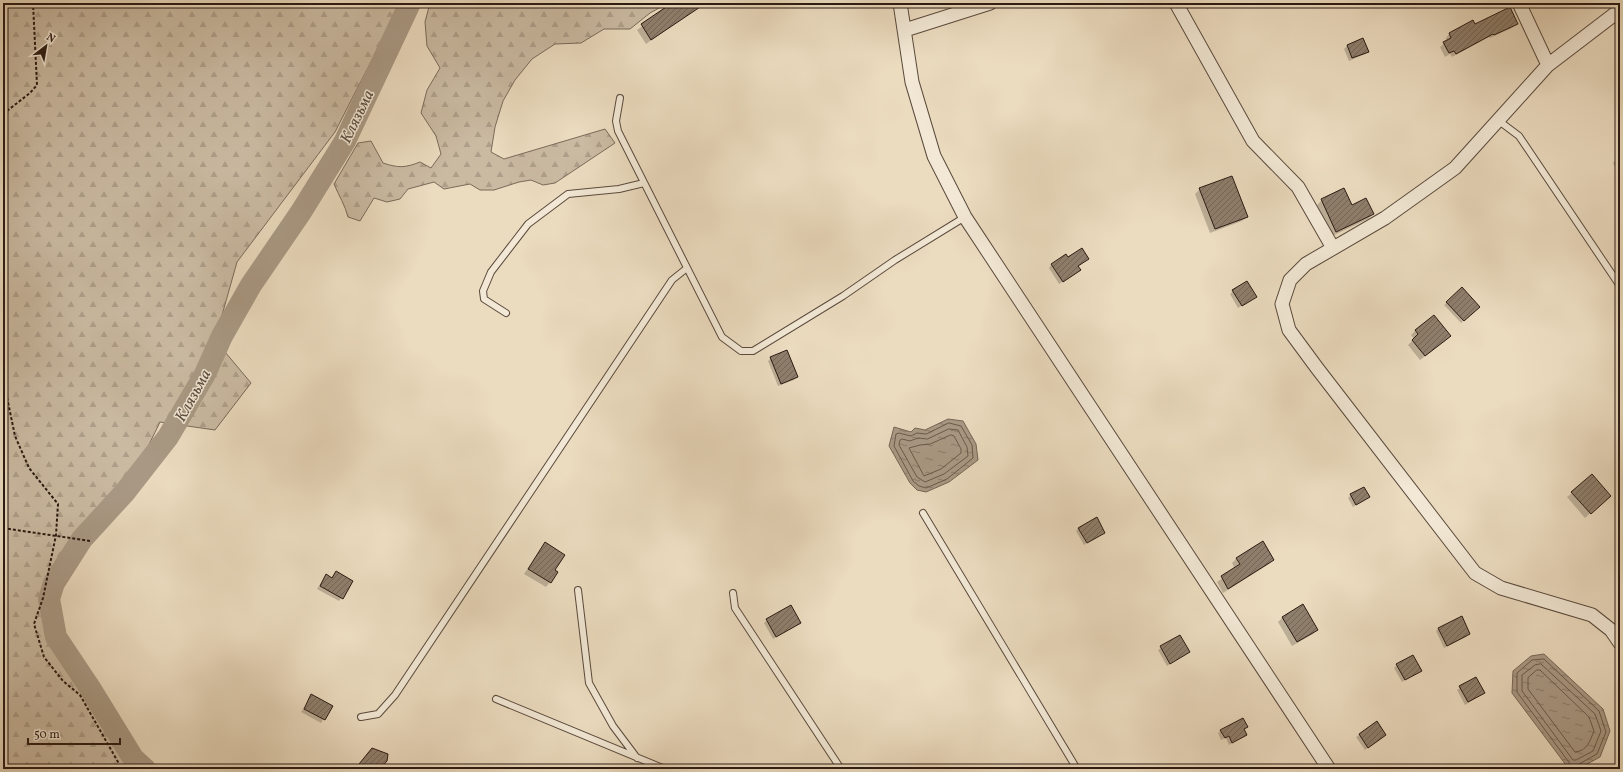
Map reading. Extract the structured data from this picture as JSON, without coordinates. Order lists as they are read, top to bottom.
{
  "water": ["Клязьма"],
  "scale_bar": "50 m",
  "north": "top right"
}
